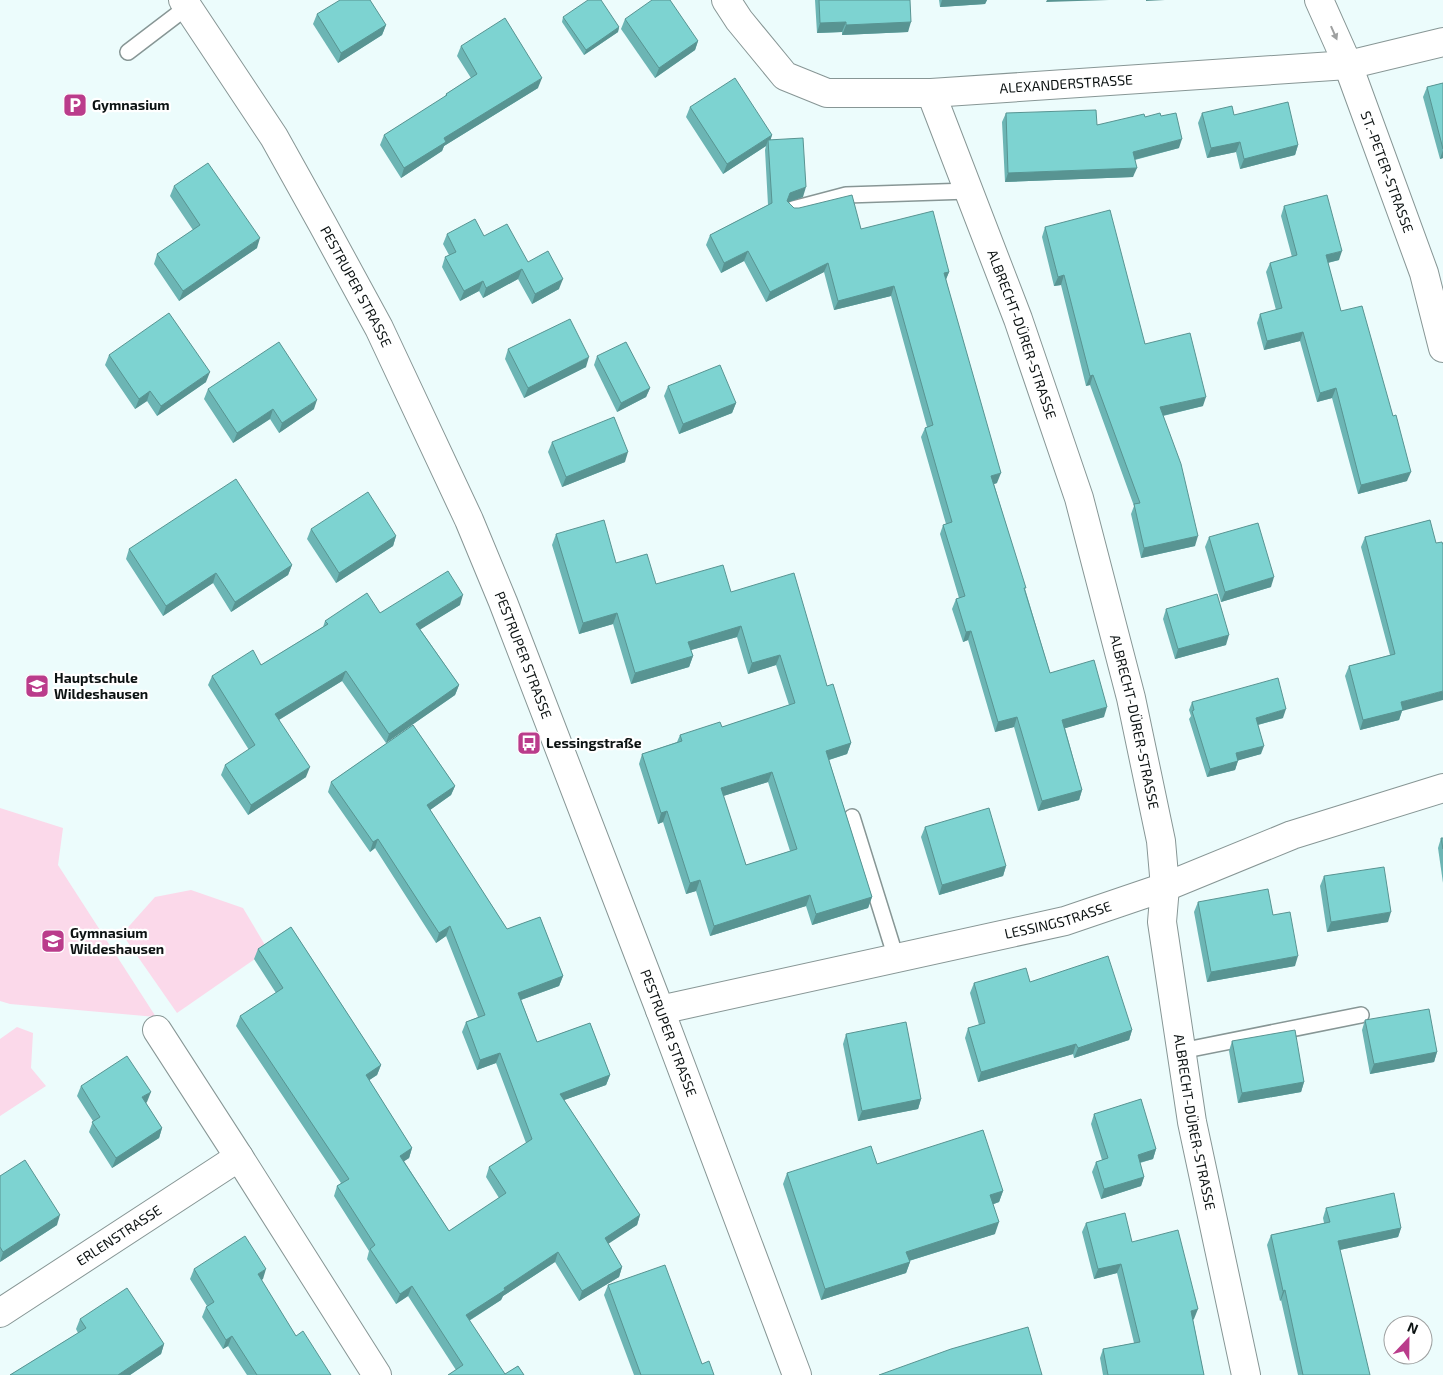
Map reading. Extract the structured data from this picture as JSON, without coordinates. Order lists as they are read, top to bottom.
{
  "streets": {
    "street": [
      "ALEXANDERSTRASSE",
      "ST.-PETER-STRASSE",
      "PESTRUPER STRASSE",
      "ALBRECHT-DÜRER-STRASSE",
      "LESSINGSTRASSE",
      "ERLENSTRASSE"
    ]
  },
  "crossings": [
    ["ALEXANDERSTRASSE", "ST.-PETER-STRASSE"],
    ["ALEXANDERSTRASSE", "ALBRECHT-DÜRER-STRASSE"],
    ["PESTRUPER STRASSE", "LESSINGSTRASSE"],
    ["ALBRECHT-DÜRER-STRASSE", "LESSINGSTRASSE"]
  ],
  "places": {
    "parking": ["Gymnasium"],
    "school or university": ["Hauptschule Wildeshausen", "Gymnasium Wildeshausen"],
    "bus stop": ["Lessingstraße"]
  },
  "north": "top"
}
